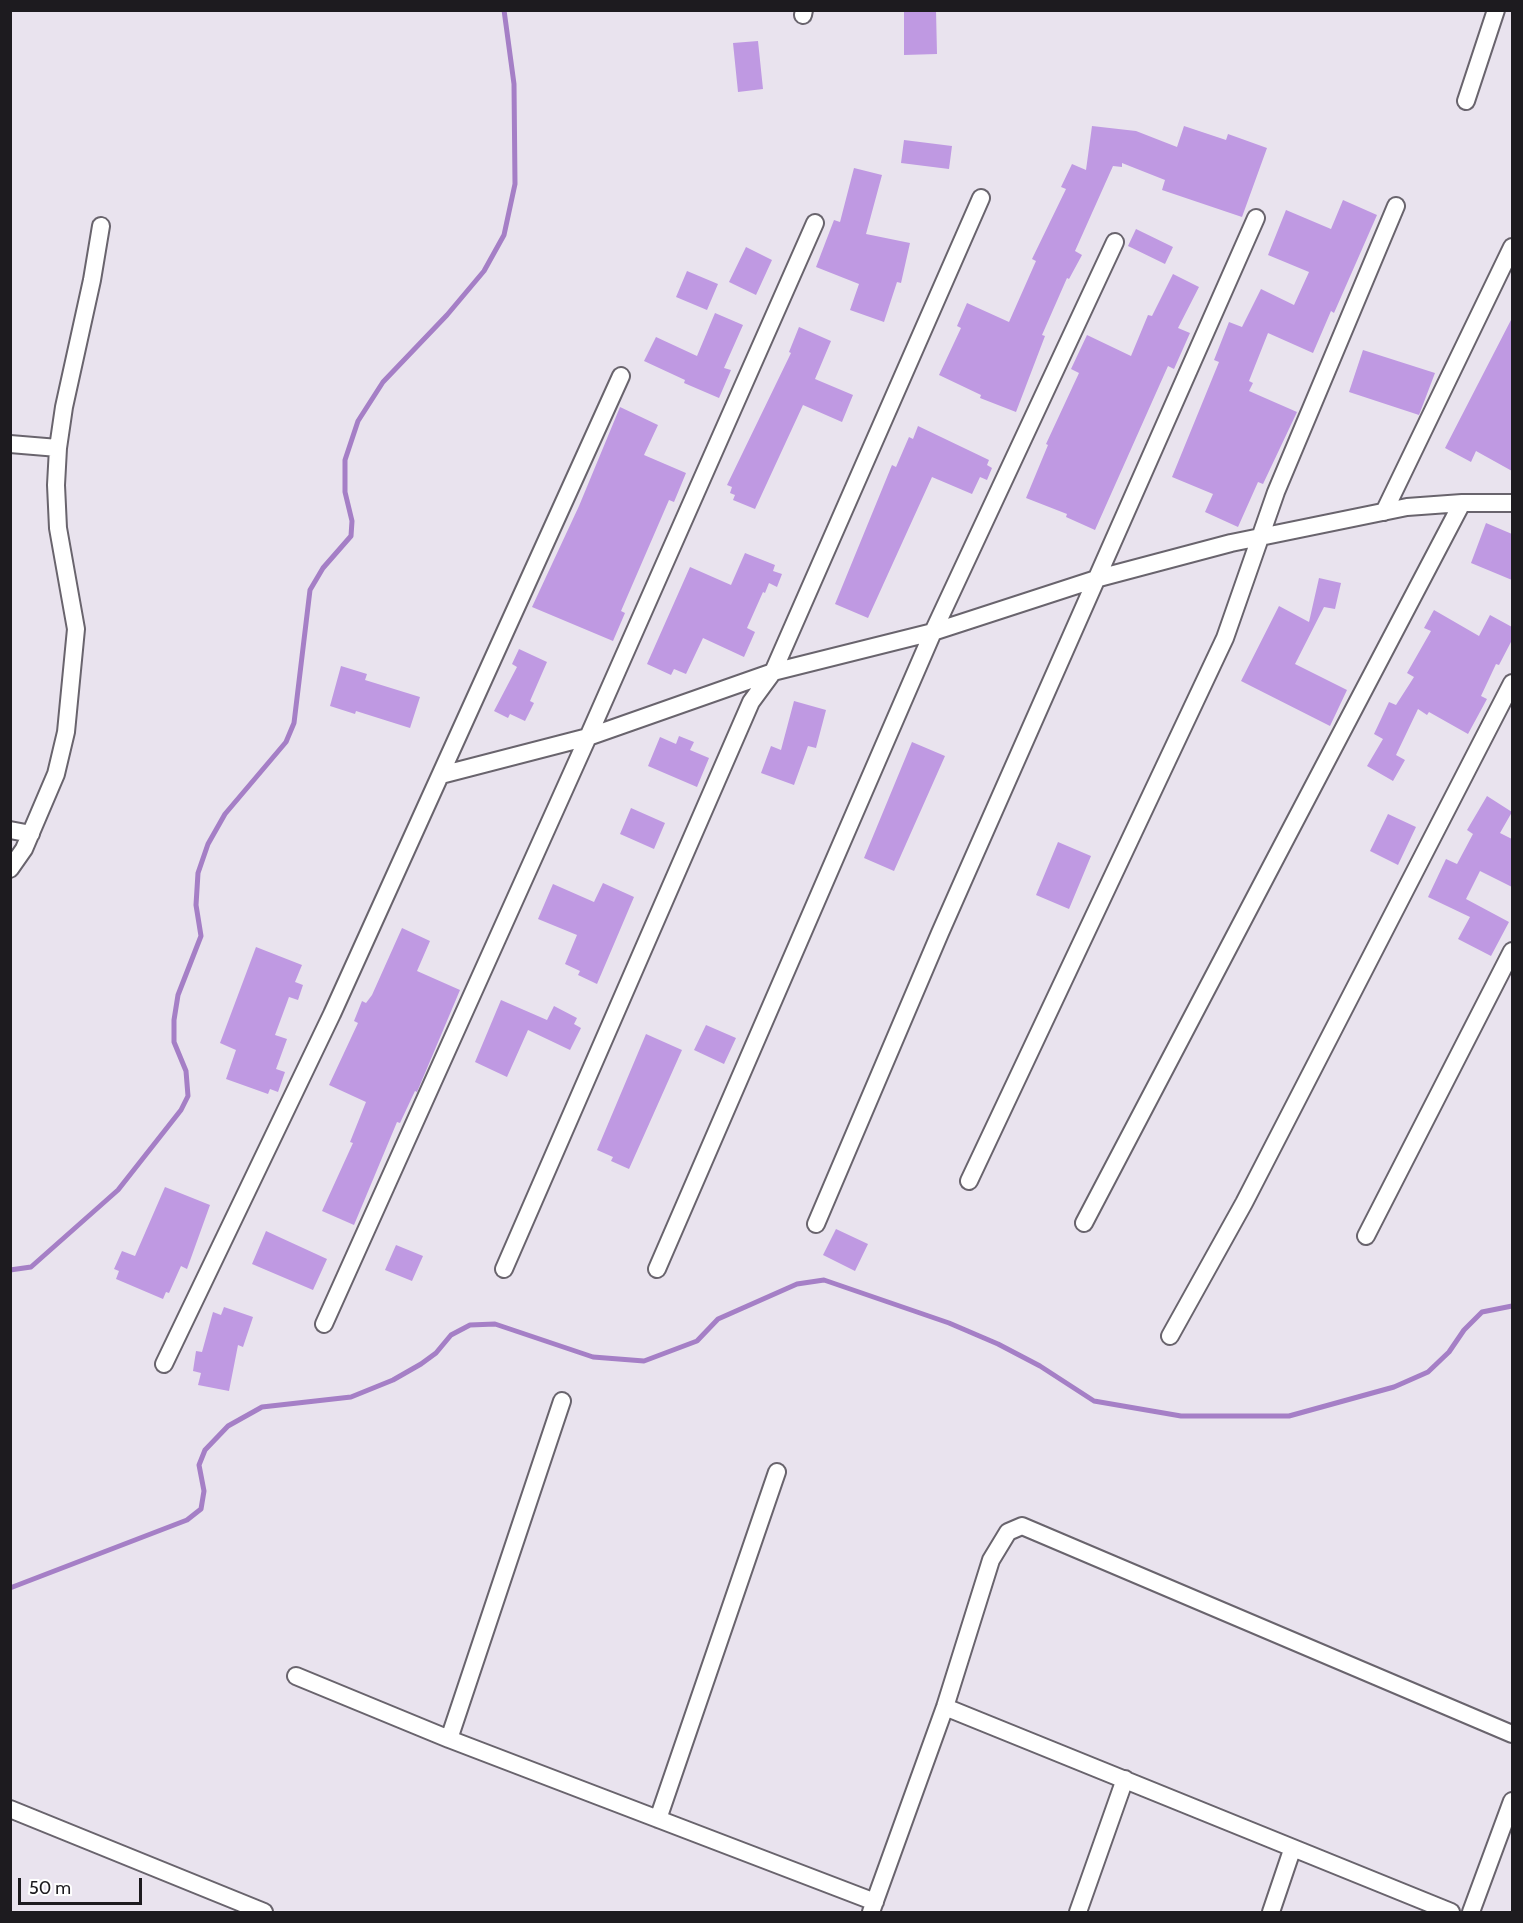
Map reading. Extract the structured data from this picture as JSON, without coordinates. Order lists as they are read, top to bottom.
{
  "scale_bar": "50 m"
}
